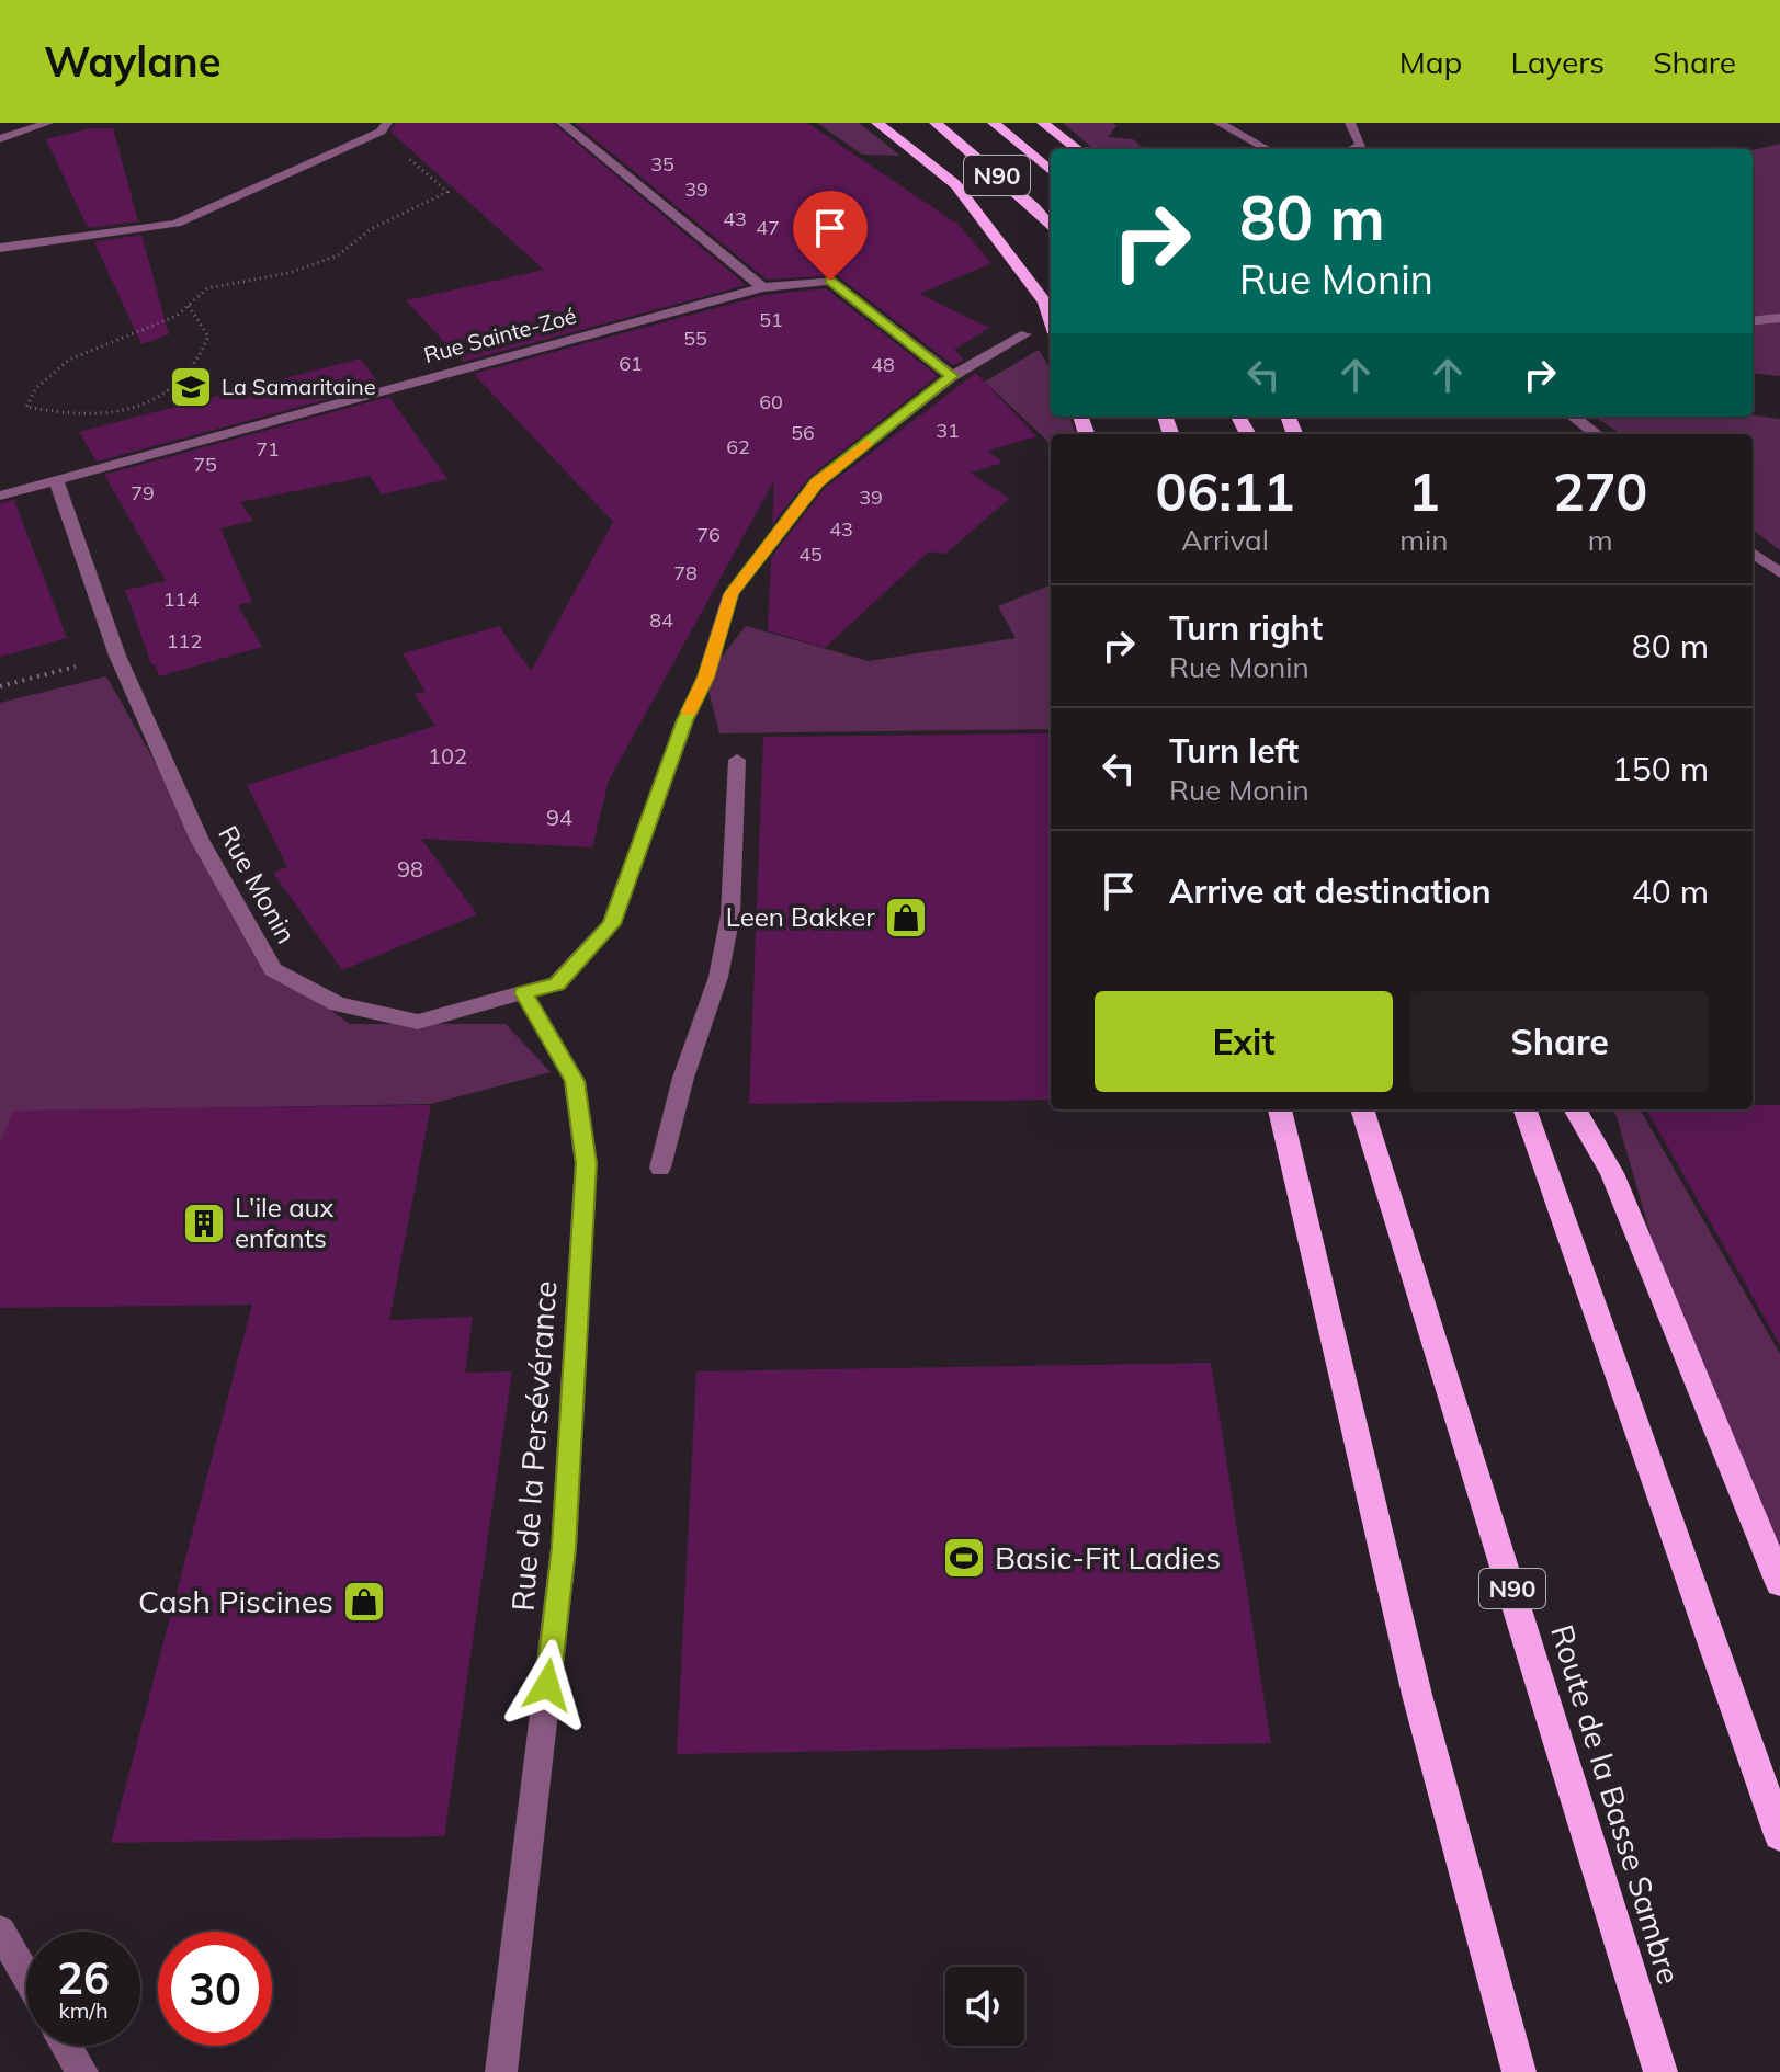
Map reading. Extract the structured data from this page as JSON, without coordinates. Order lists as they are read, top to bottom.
{
  "streets": {
    "highway": ["N90", "Route de la Basse Sambre"],
    "street": ["Rue Sainte-Zoé", "Rue Monin", "Rue de la Persévérance"]
  },
  "crossings": [
    ["Rue Sainte-Zoé", "Rue Monin"],
    ["Rue Monin", "Rue de la Persévérance"]
  ],
  "places": {
    "school or university": ["La Samaritaine"],
    "shop": ["Leen Bakker", "Cash Piscines"],
    "building": ["L'ile aux enfants"],
    "sports": ["Basic-Fit Ladies"]
  },
  "house_numbers": [
    "35",
    "39",
    "43",
    "47",
    "51",
    "55",
    "61",
    "48",
    "60",
    "31",
    "56",
    "62",
    "71",
    "75",
    "79",
    "39",
    "43",
    "76",
    "45",
    "78",
    "114",
    "84",
    "112",
    "102",
    "94",
    "98"
  ],
  "page": {
    "header": "Waylane",
    "nav": ["Map", "Layers", "Share"],
    "turn": ["80 m", "Rue Monin"],
    "eta": [
      "06:11",
      "Arrival",
      "1",
      "min",
      "270",
      "m"
    ],
    "list": [
      {
        "name": "Turn right",
        "note": "Rue Monin",
        "value": "80 m"
      },
      {
        "name": "Turn left",
        "note": "Rue Monin",
        "value": "150 m"
      },
      {
        "name": "Arrive at destination",
        "value": "40 m"
      }
    ],
    "buttons": ["Exit", "Share"],
    "speed": "26 km/h",
    "limit": "30"
  }
}
